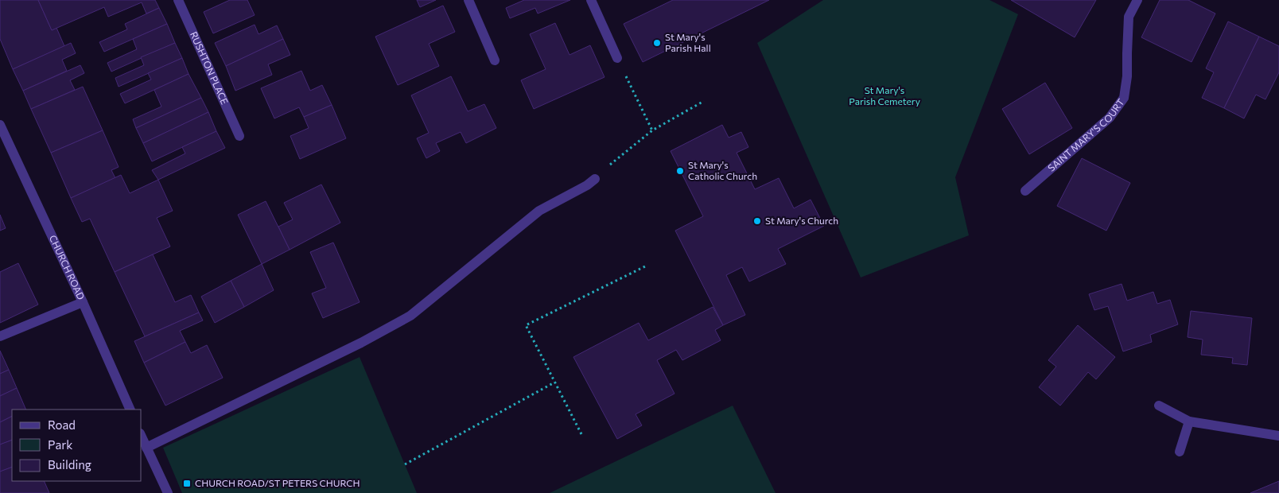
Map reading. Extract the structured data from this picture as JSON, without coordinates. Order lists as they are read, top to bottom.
{
  "streets": {
    "street": ["RUSHTON PLACE", "SAINT MARY'S COURT", "CHURCH ROAD"]
  },
  "parks": ["St Mary's Parish Cemetery"],
  "places": {
    "other": ["St Mary's Parish Hall", "St Mary's Catholic Church", "St Mary's Church"],
    "transit": ["CHURCH ROAD/ST PETERS CHURCH"]
  },
  "legend": ["Road", "Park", "Building"]
}
